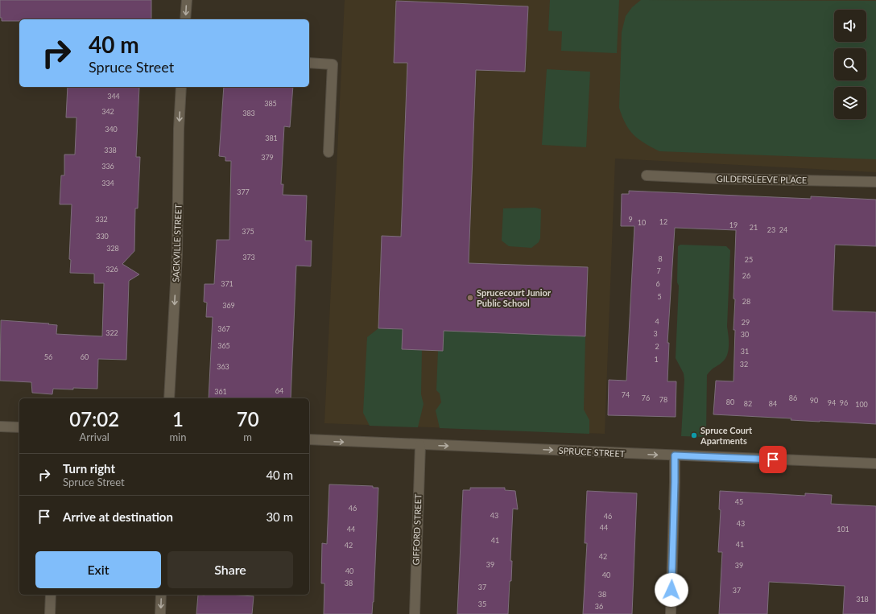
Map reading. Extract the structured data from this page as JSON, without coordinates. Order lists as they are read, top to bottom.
{
  "streets": {
    "street": [
      "GILDERSLEEVE PLACE",
      "SACKVILLE STREET",
      "SPRUCE STREET",
      "GIFFORD STREET"
    ]
  },
  "crossings": [
    ["SPRUCE STREET", "GIFFORD STREET"]
  ],
  "one_way": ["SACKVILLE STREET", "SPRUCE STREET"],
  "places": ["Sprucecourt Junior Public School", "Spruce Court Apartments"],
  "house_numbers": [
    "344",
    "385",
    "342",
    "383",
    "340",
    "381",
    "338",
    "379",
    "336",
    "334",
    "377",
    "332",
    "9",
    "12",
    "10",
    "19",
    "21",
    "23",
    "24",
    "375",
    "330",
    "328",
    "373",
    "8",
    "25",
    "326",
    "7",
    "26",
    "371",
    "6",
    "5",
    "28",
    "369",
    "4",
    "29",
    "367",
    "322",
    "3",
    "30",
    "365",
    "2",
    "31",
    "56",
    "60",
    "1",
    "32",
    "363",
    "64",
    "361",
    "74",
    "76",
    "86",
    "78",
    "90",
    "80",
    "94",
    "96",
    "82",
    "84",
    "100",
    "45",
    "46",
    "43",
    "46",
    "43",
    "44",
    "44",
    "101",
    "41",
    "41",
    "42",
    "42",
    "39",
    "39",
    "40",
    "40",
    "38",
    "37",
    "37",
    "38",
    "318",
    "35",
    "36"
  ],
  "page": {
    "turn": ["40 m", "Spruce Street"],
    "eta": [
      "07:02",
      "Arrival",
      "1",
      "min",
      "70",
      "m"
    ],
    "list": [
      {
        "name": "Turn right",
        "note": "Spruce Street",
        "value": "40 m"
      },
      {
        "name": "Arrive at destination",
        "value": "30 m"
      }
    ],
    "buttons": ["Exit", "Share"]
  }
}
